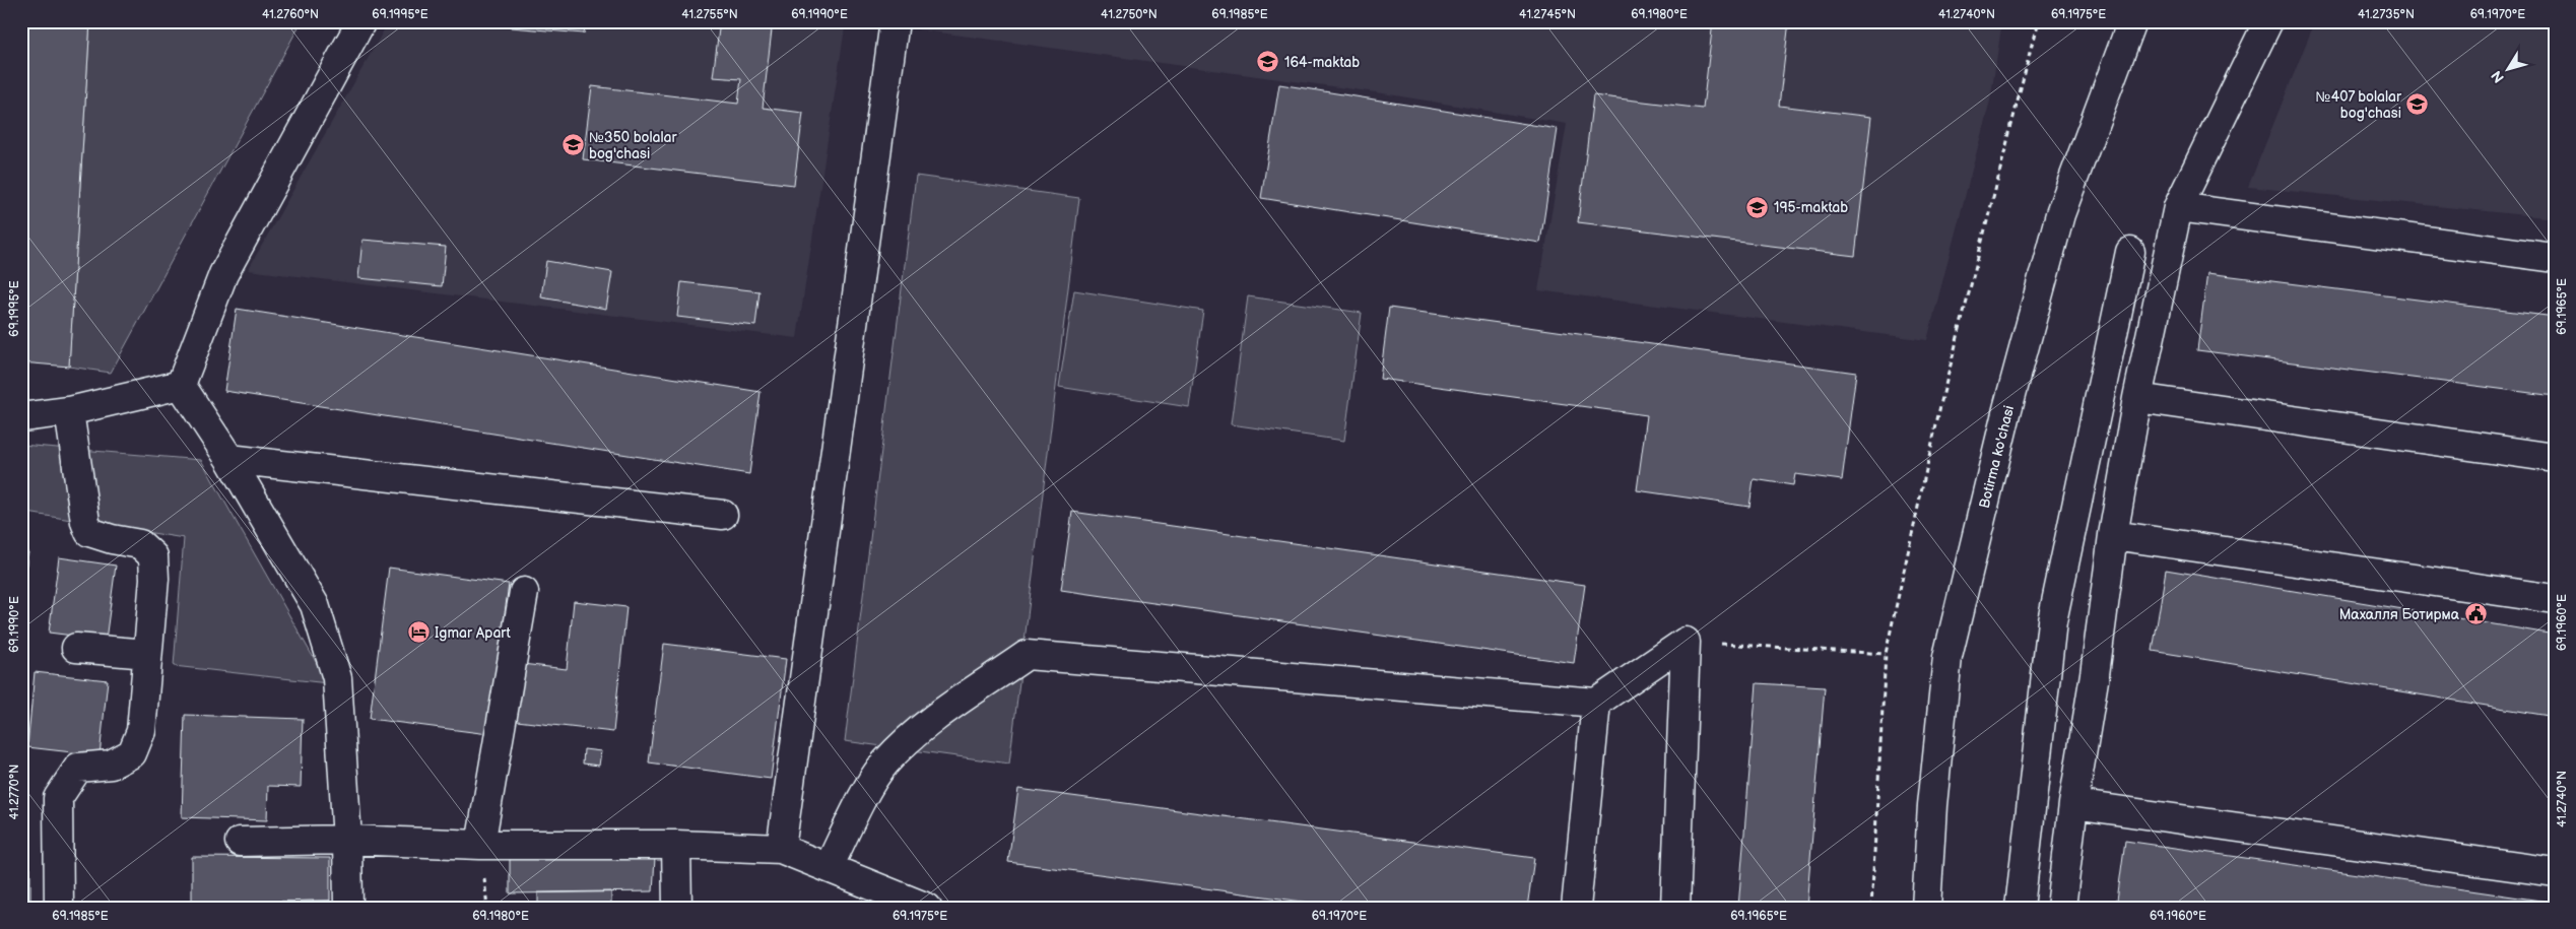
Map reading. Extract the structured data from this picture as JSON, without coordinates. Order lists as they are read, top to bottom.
{
  "streets": {
    "street": ["Botirma ko'chasi"]
  },
  "places": {
    "school or university": [
      "164-maktab",
      "№407 bolalar bog'chasi",
      "№350 bolalar bog'chasi",
      "195-maktab"
    ],
    "public building": ["Махалля Ботирма"],
    "hotel": ["Igmar Apart"]
  },
  "north": "bottom left",
  "coordinates": [
    "41.2760°N",
    "69.1995°E",
    "41.2755°N",
    "69.1990°E",
    "41.2750°N",
    "69.1985°E",
    "41.2745°N",
    "69.1980°E",
    "41.2740°N",
    "69.1975°E",
    "41.2735°N",
    "69.1970°E",
    "69.1965°E",
    "69.1960°E",
    "41.2770°N"
  ]
}
